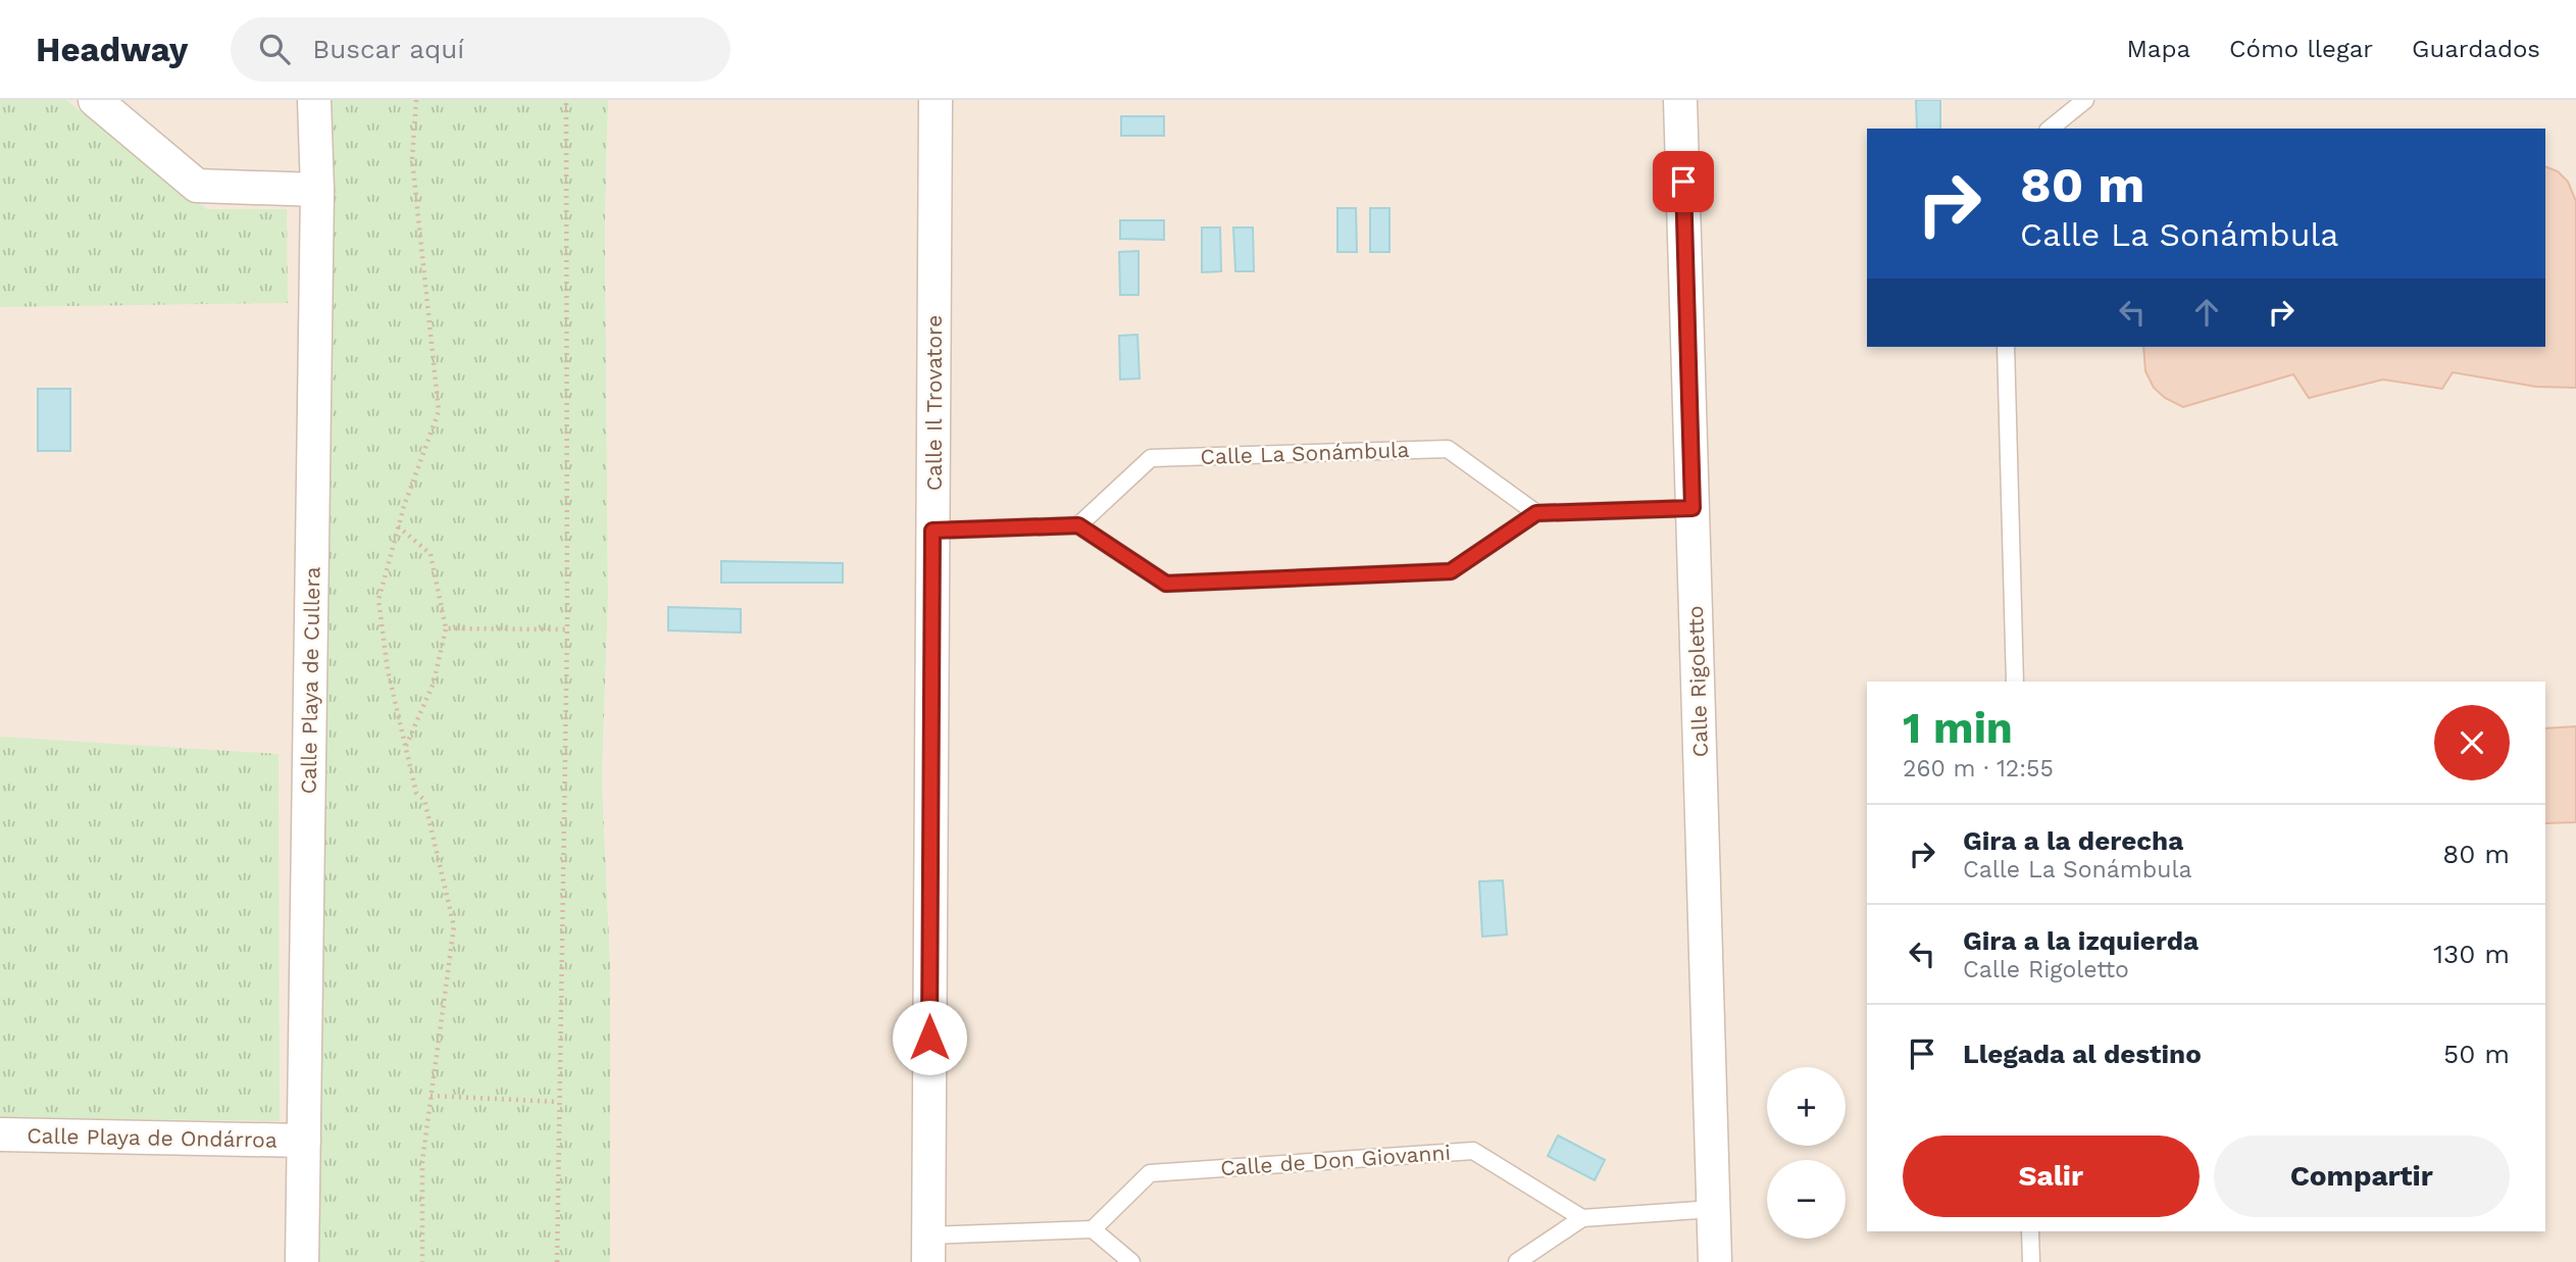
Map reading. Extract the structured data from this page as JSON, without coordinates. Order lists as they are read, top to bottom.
{
  "streets": {
    "street": [
      "Calle Il Trovatore",
      "Calle Playa de Cullera",
      "Calle Rigoletto",
      "Calle Playa de Ondárroa"
    ],
    "lane": ["Calle La Sonámbula", "Calle de Don Giovanni"]
  },
  "crossings": [
    ["Calle Playa de Cullera", "Calle Playa de Ondárroa"]
  ],
  "page": {
    "header": "Headway",
    "search": "Buscar aquí",
    "nav": ["Mapa", "Cómo llegar", "Guardados"],
    "turn": ["80 m", "Calle La Sonámbula"],
    "heading": ["1 min", "260 m · 12:55"],
    "list": [
      {
        "name": "Gira a la derecha",
        "note": "Calle La Sonámbula",
        "value": "80 m"
      },
      {
        "name": "Gira a la izquierda",
        "note": "Calle Rigoletto",
        "value": "130 m"
      },
      {
        "name": "Llegada al destino",
        "value": "50 m"
      }
    ],
    "map_buttons": ["+", "−"],
    "buttons": ["Salir", "Compartir"]
  }
}
